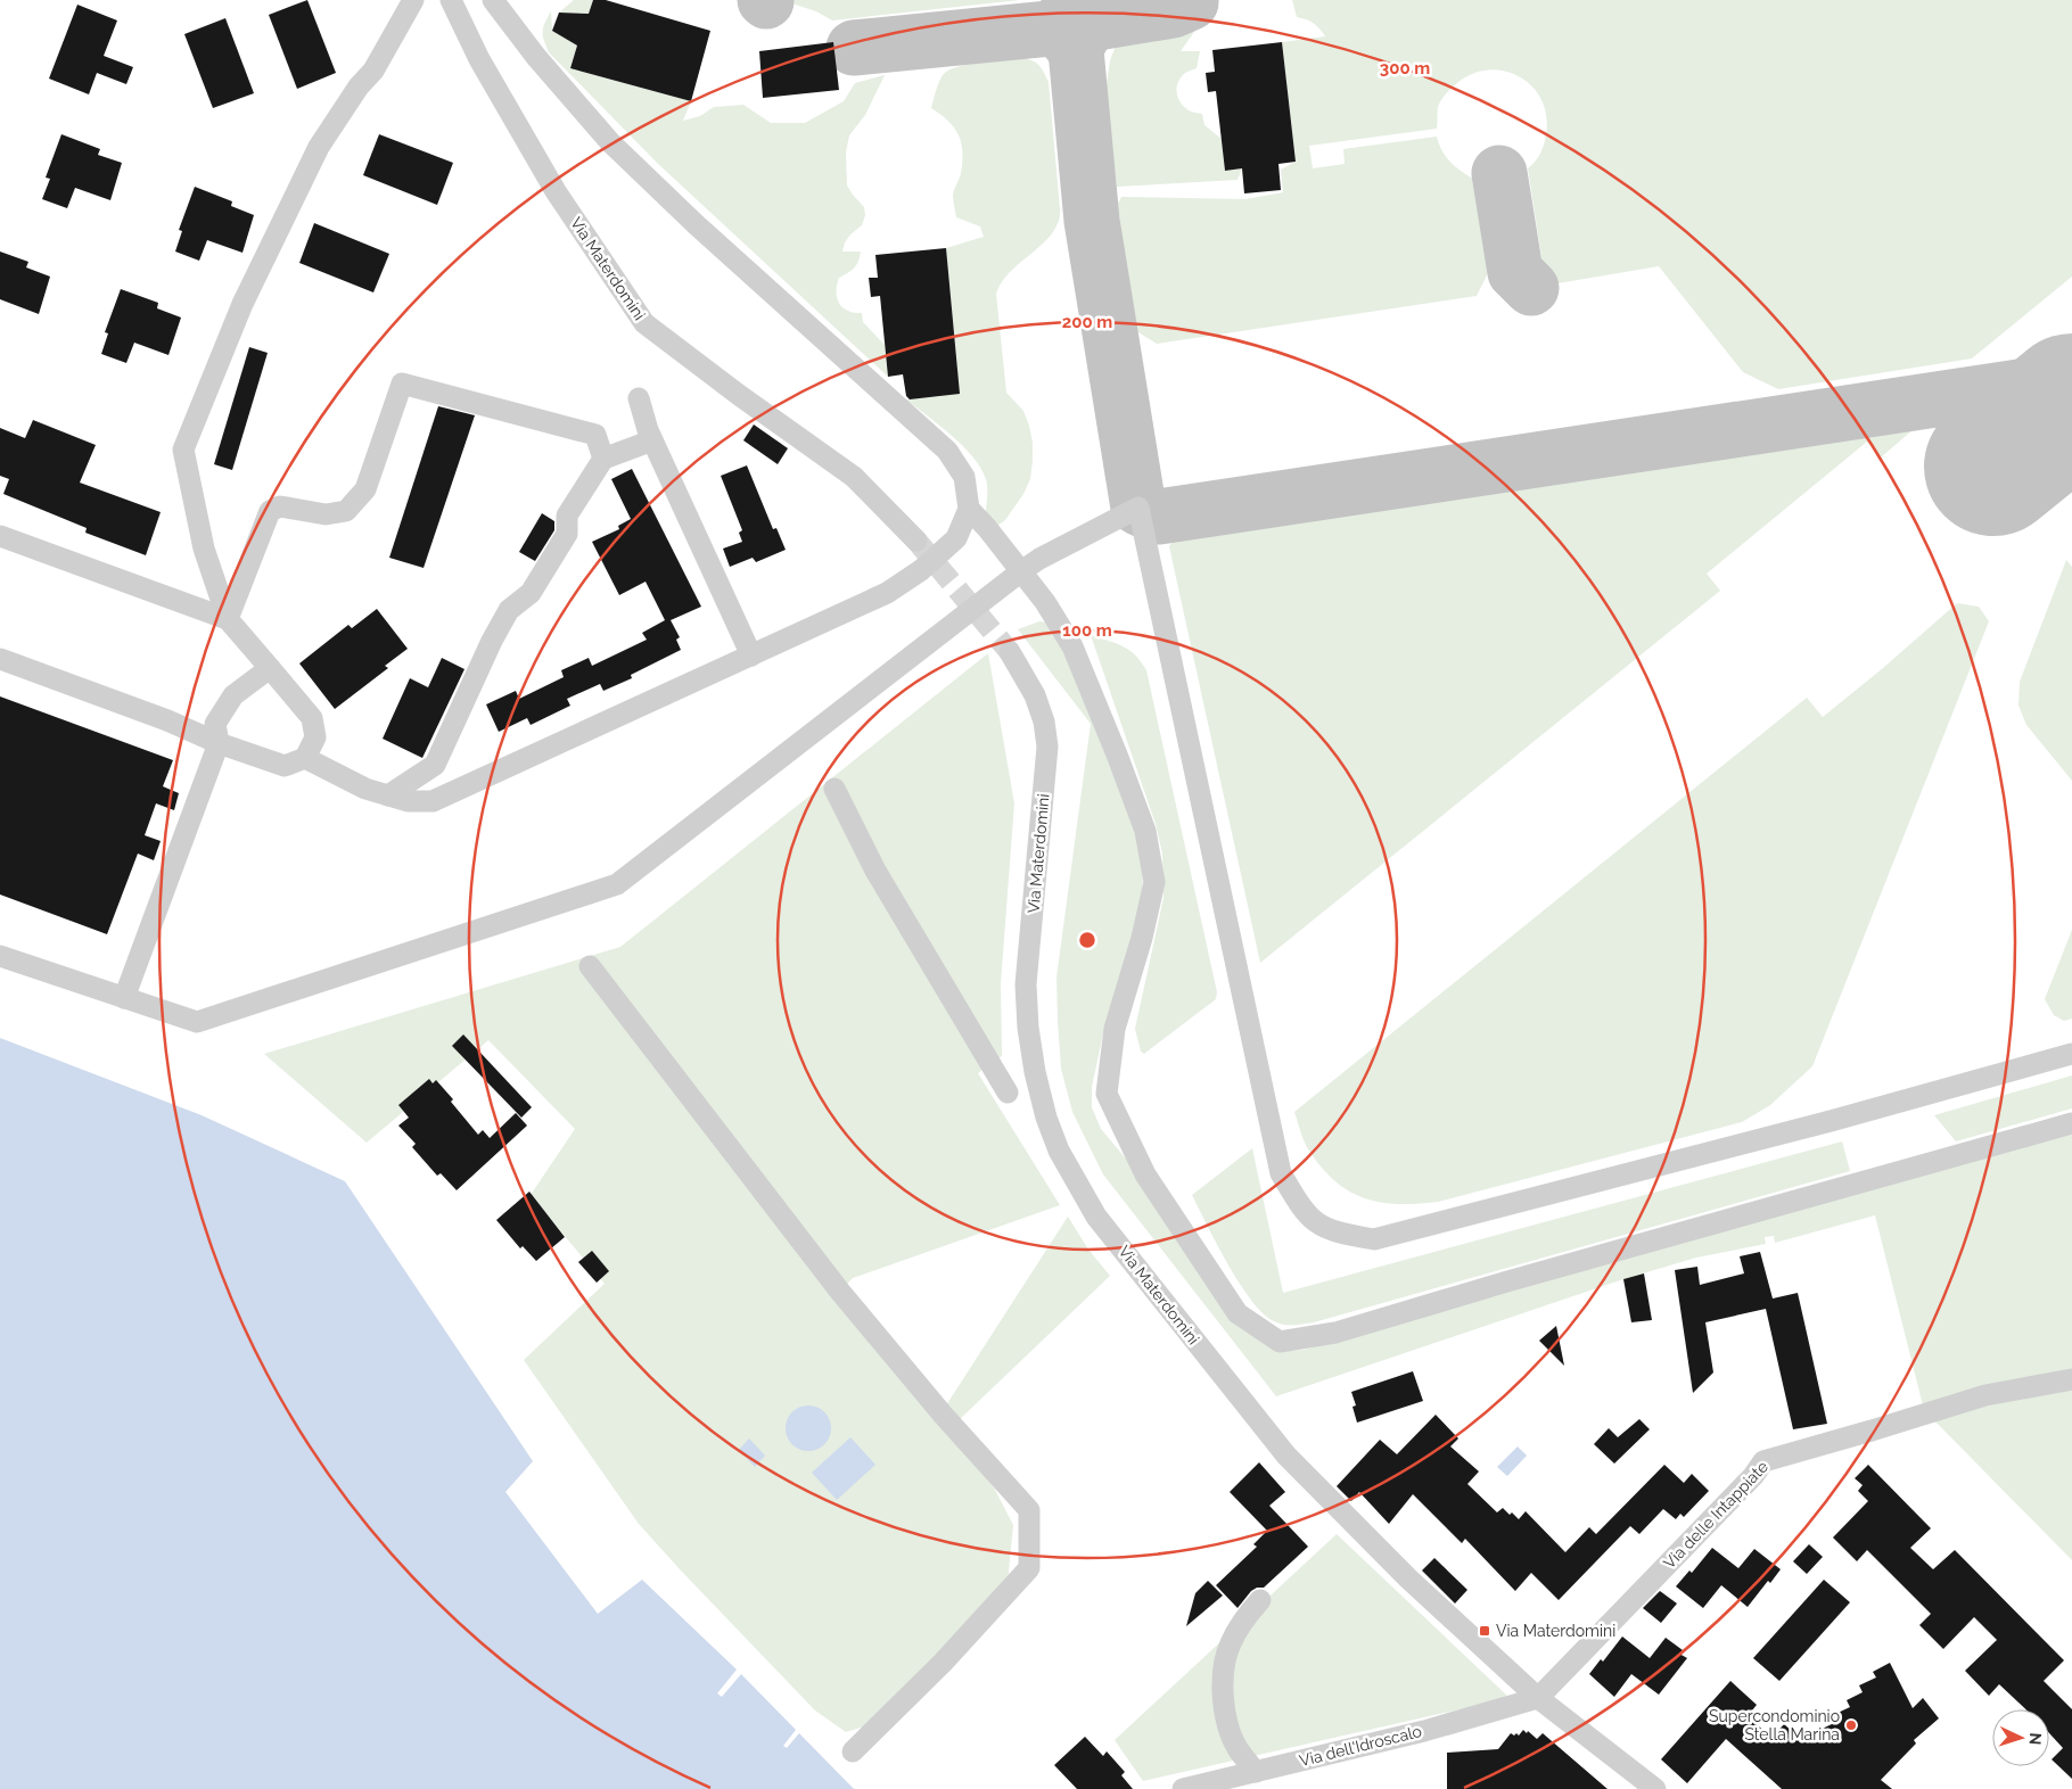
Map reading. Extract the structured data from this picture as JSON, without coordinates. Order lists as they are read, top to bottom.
{
  "streets": {
    "street": ["Via Materdomini", "Via delle Intappiate", "Via dell'Idroscalo"]
  },
  "crossings": [
    ["Via Materdomini", "Via delle Intappiate"],
    ["Via Materdomini", "Via dell'Idroscalo"],
    ["Via delle Intappiate", "Via dell'Idroscalo"]
  ],
  "places": {
    "transit": ["Via Materdomini"],
    "other": ["Supercondominio Stella Marina"]
  },
  "north": "right",
  "rings": ["300 m", "200 m", "100 m"]
}
